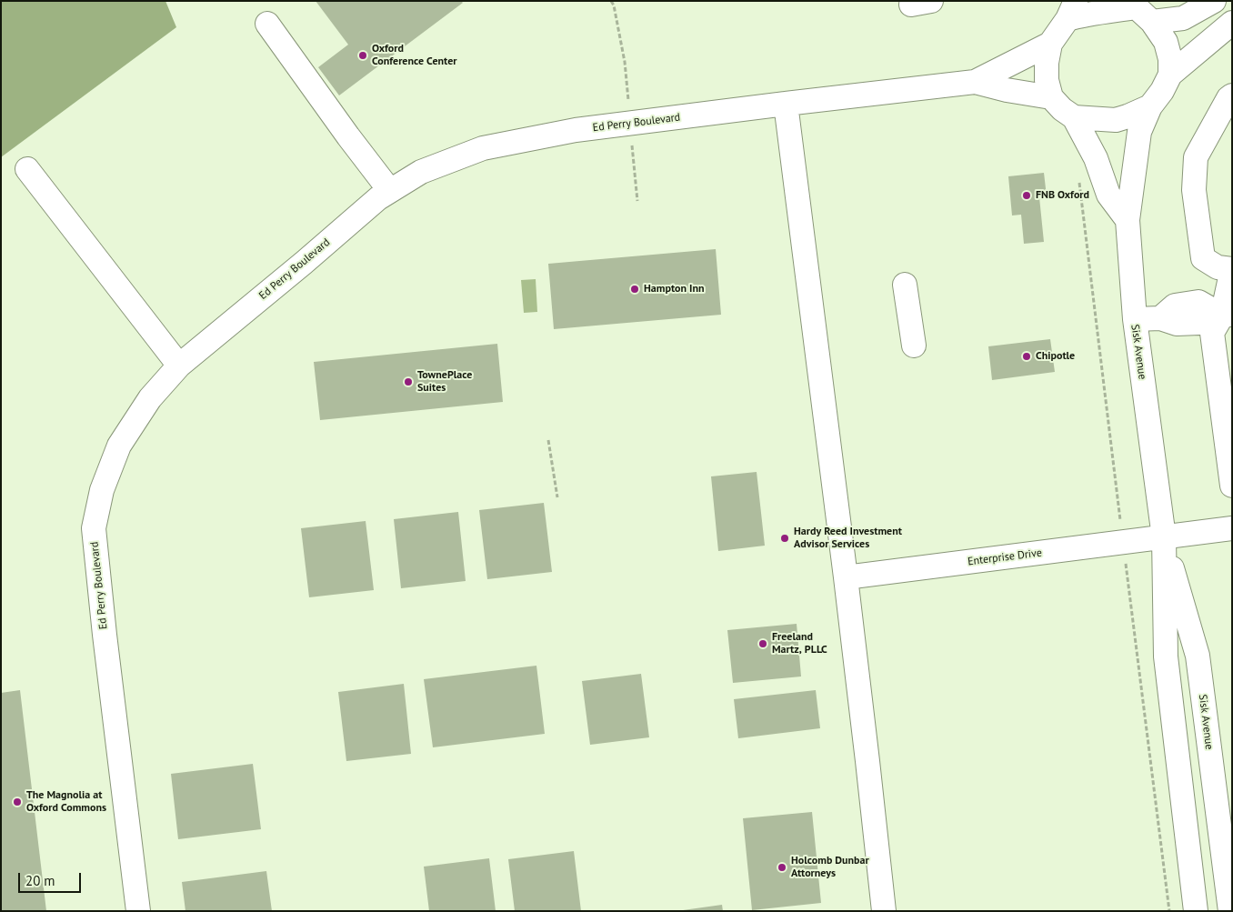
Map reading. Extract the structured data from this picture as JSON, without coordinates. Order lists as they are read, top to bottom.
{
  "streets": {
    "street": ["Ed Perry Boulevard", "Sisk Avenue", "Enterprise Drive"]
  },
  "crossings": [
    ["Ed Perry Boulevard", "Sisk Avenue"],
    ["Sisk Avenue", "Enterprise Drive"]
  ],
  "places": [
    "Oxford Conference Center",
    "FNB Oxford",
    "Hampton Inn",
    "Chipotle",
    "TownePlace Suites",
    "Hardy Reed Investment Advisor Services",
    "Freeland Martz, PLLC",
    "The Magnolia at Oxford Commons",
    "Holcomb Dunbar Attorneys"
  ],
  "scale_bar": "20 m"
}
